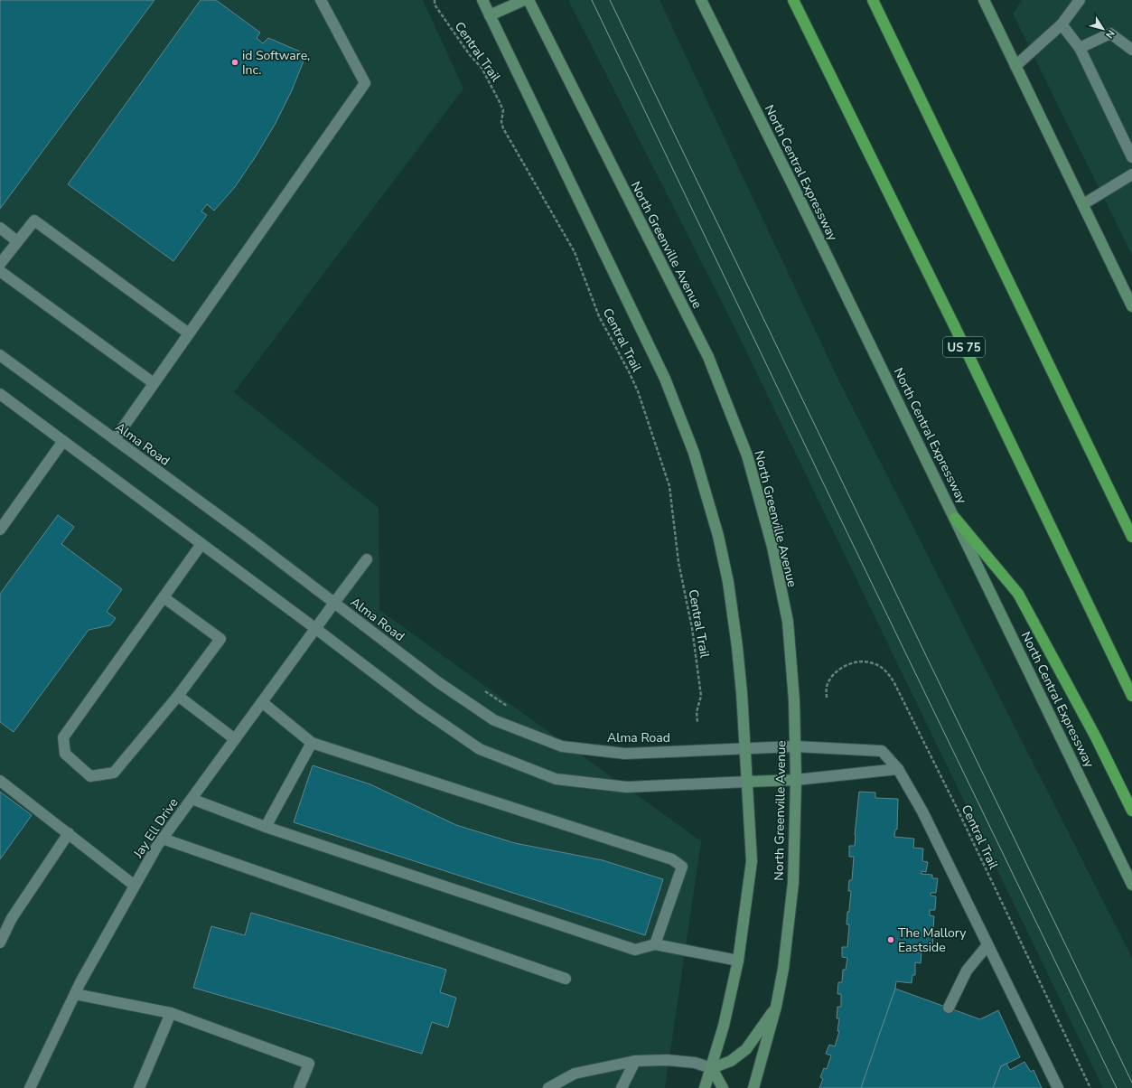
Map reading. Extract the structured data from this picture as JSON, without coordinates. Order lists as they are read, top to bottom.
{
  "streets": {
    "highway": ["US 75"],
    "main road": ["North Central Expressway", "North Greenville Avenue"],
    "street": ["Alma Road", "Jay Ell Drive"],
    "path": ["Central Trail"]
  },
  "crossings": [
    ["North Greenville Avenue", "Alma Road"],
    ["Alma Road", "Jay Ell Drive"]
  ],
  "places": ["id Software, Inc.", "The Mallory Eastside"],
  "north": "bottom right"
}
